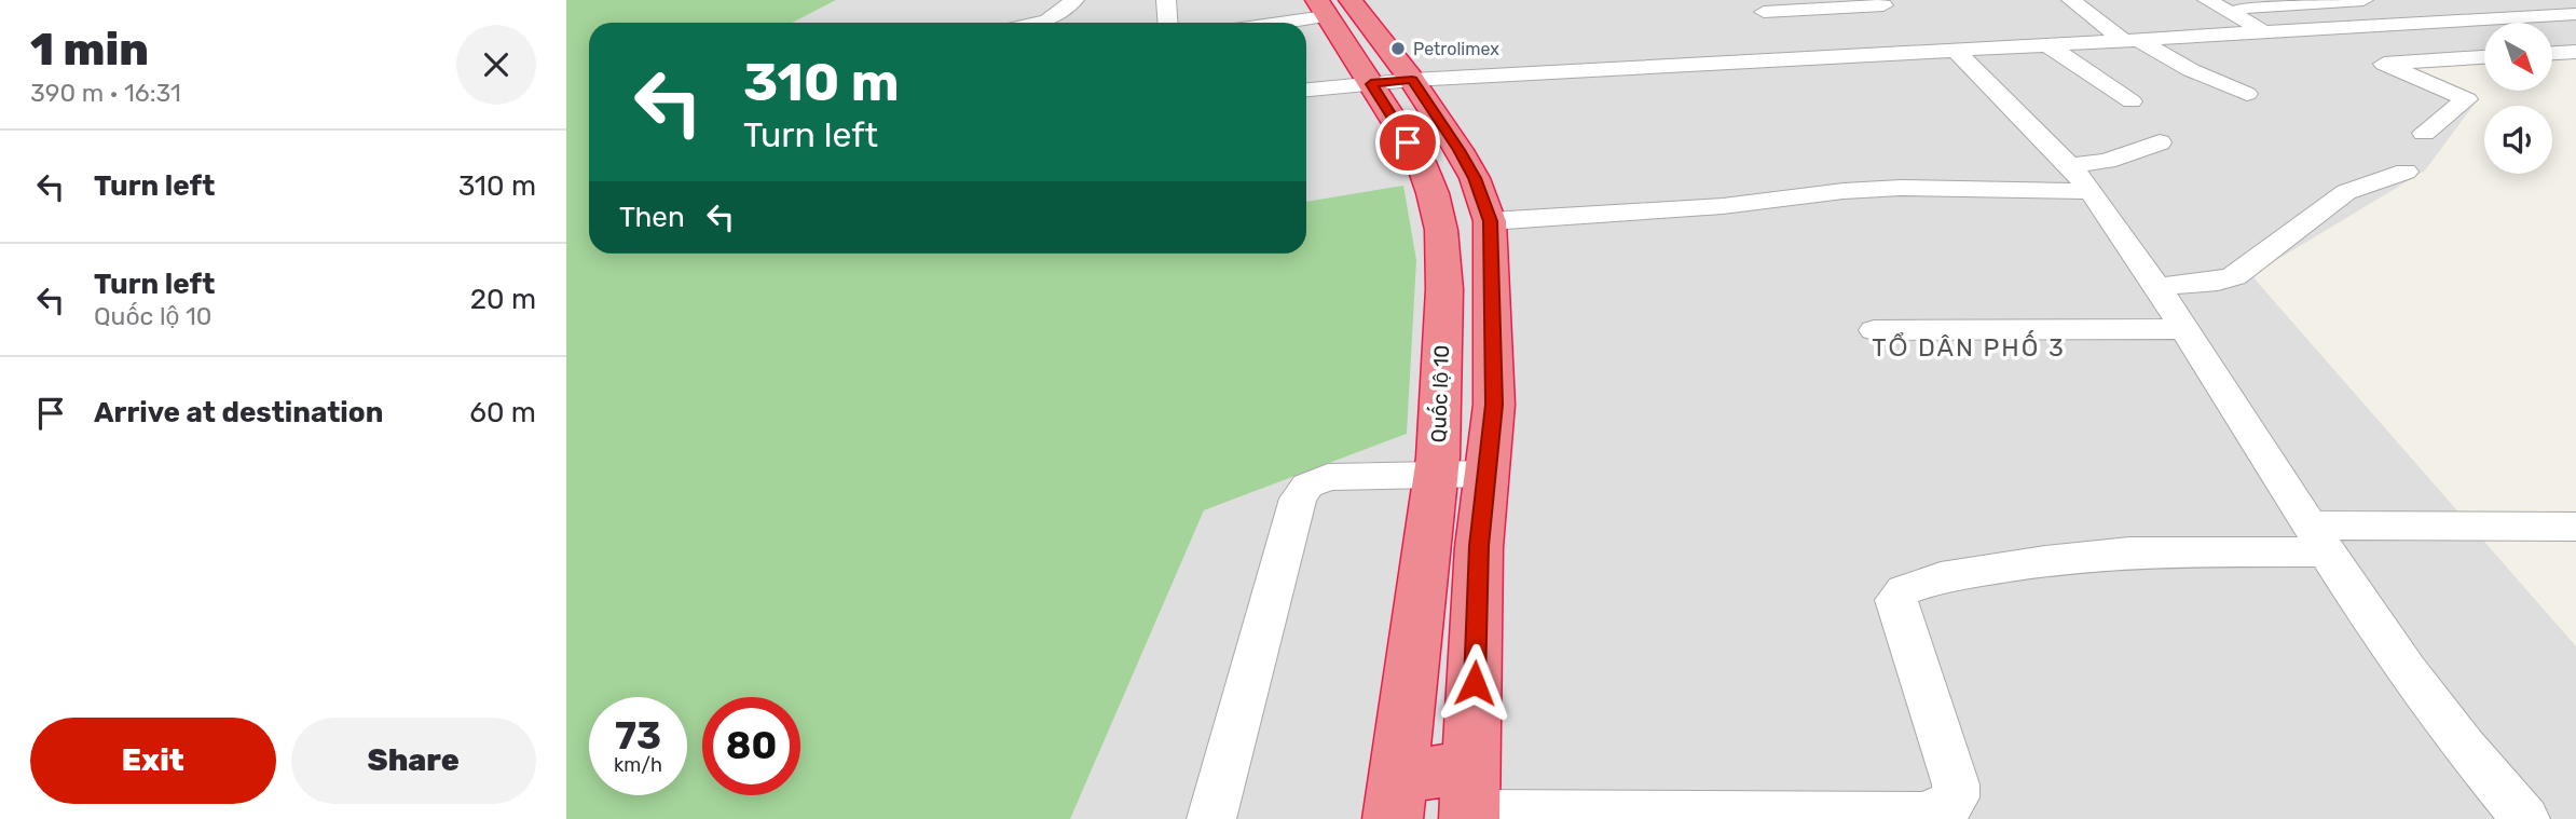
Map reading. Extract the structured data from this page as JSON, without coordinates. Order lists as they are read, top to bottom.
{
  "streets": {
    "highway": ["Quốc lộ 10"]
  },
  "districts": ["TỔ DÂN PHỐ 3"],
  "places": ["Petrolimex"],
  "north": "bottom right",
  "page": {
    "heading": ["1 min", "390 m · 16:31"],
    "turn": ["310 m", "Turn left"],
    "list": [
      {
        "name": "Turn left",
        "value": "310 m"
      },
      {
        "name": "Turn left",
        "note": "Quốc lộ 10",
        "value": "20 m"
      },
      {
        "name": "Arrive at destination",
        "value": "60 m"
      }
    ],
    "then": "Then",
    "speed": "73 km/h",
    "limit": "80",
    "buttons": ["Exit", "Share"]
  }
}
